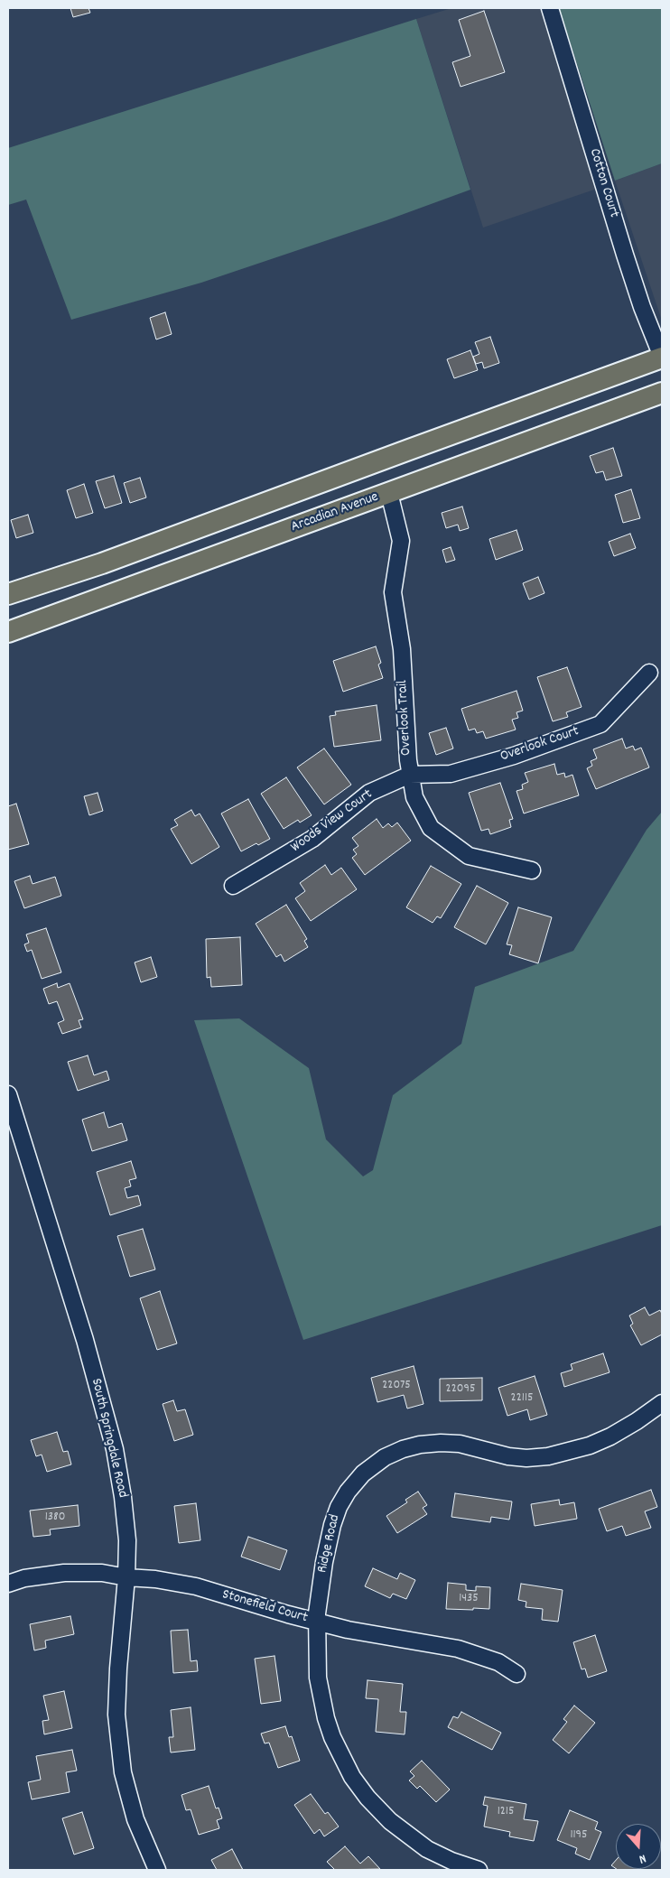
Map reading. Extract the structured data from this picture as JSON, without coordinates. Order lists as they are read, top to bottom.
{
  "streets": {
    "main road": ["Arcadian Avenue"],
    "street": [
      "Cotton Court",
      "Overlook Trail",
      "Overlook Court",
      "Woods View Court",
      "South Springdale Road",
      "Ridge Road",
      "Stonefield Court"
    ]
  },
  "crossings": [
    ["Arcadian Avenue", "Overlook Trail"],
    ["Overlook Trail", "Overlook Court"],
    ["Overlook Trail", "Woods View Court"],
    ["Overlook Court", "Woods View Court"],
    ["South Springdale Road", "Stonefield Court"],
    ["Ridge Road", "Stonefield Court"]
  ],
  "house_numbers": [
    "22075",
    "22095",
    "22115",
    "1380",
    "1435",
    "1215",
    "1195"
  ],
  "north": "bottom"
}
